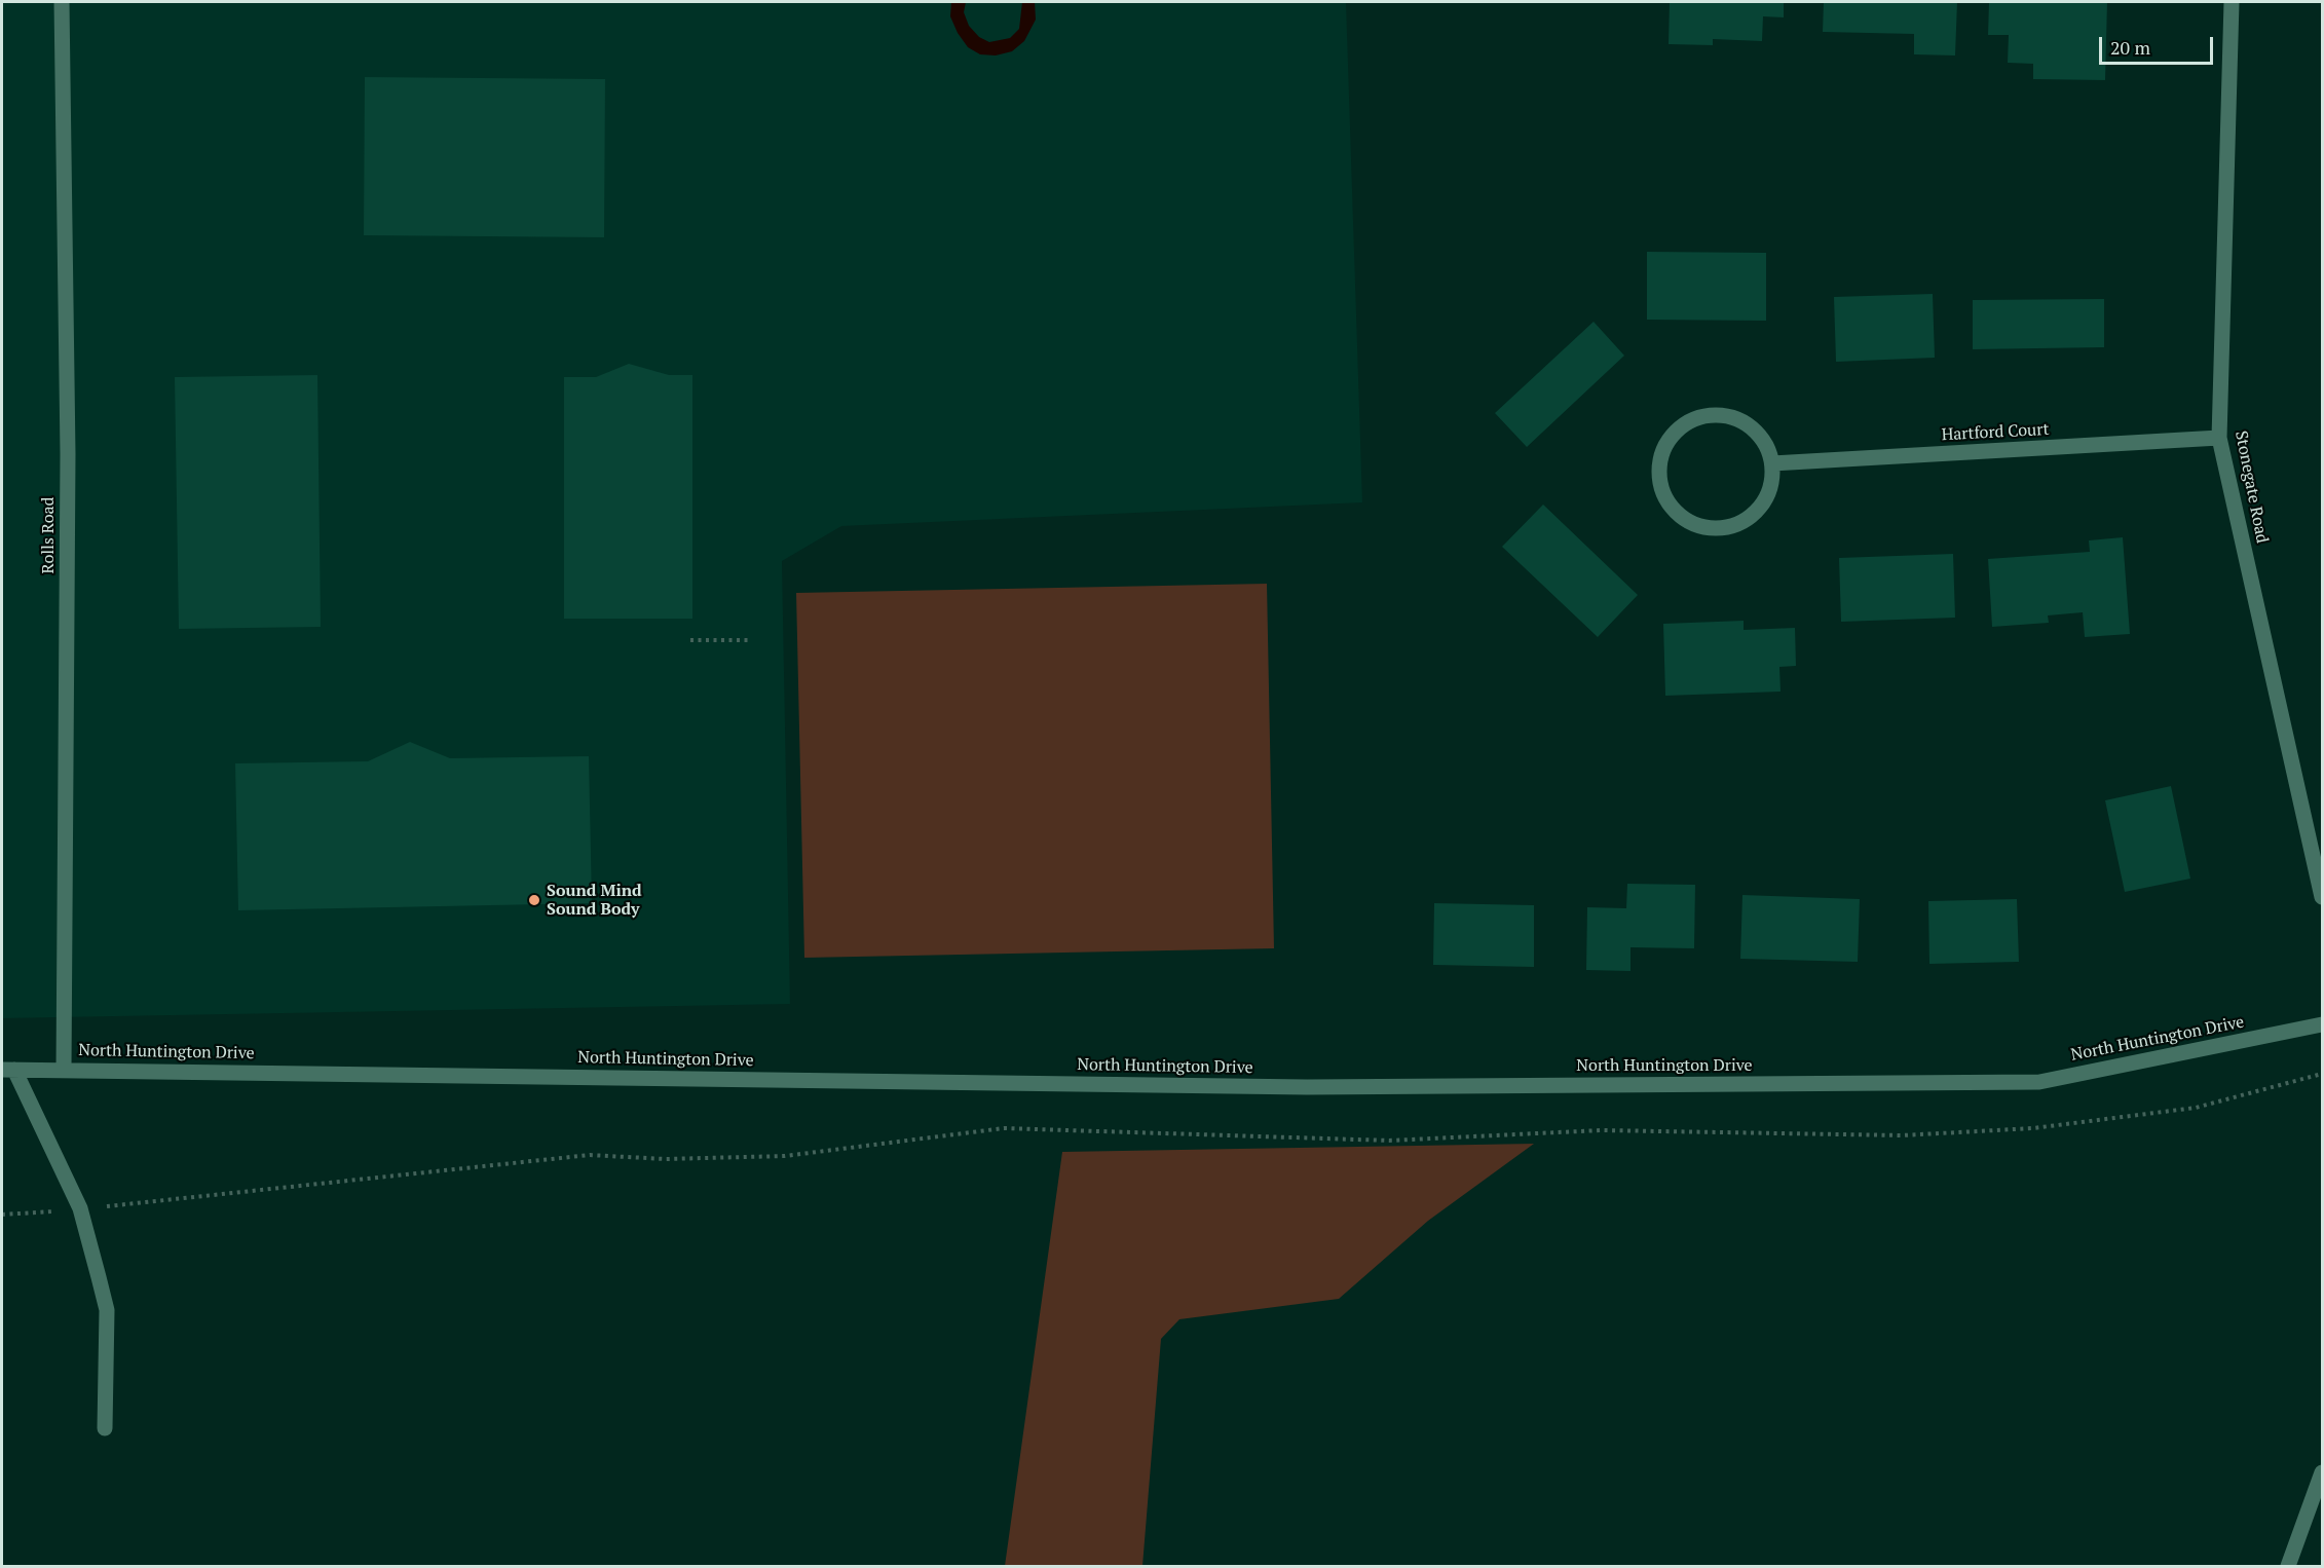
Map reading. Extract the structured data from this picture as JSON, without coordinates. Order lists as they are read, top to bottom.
{
  "streets": {
    "street": [
      "Hartford Court",
      "Stonegate Road",
      "Rolls Road",
      "North Huntington Drive"
    ]
  },
  "crossings": [
    ["Hartford Court", "Stonegate Road"],
    ["Rolls Road", "North Huntington Drive"]
  ],
  "places": ["Sound Mind Sound Body"],
  "scale_bar": "20 m"
}
